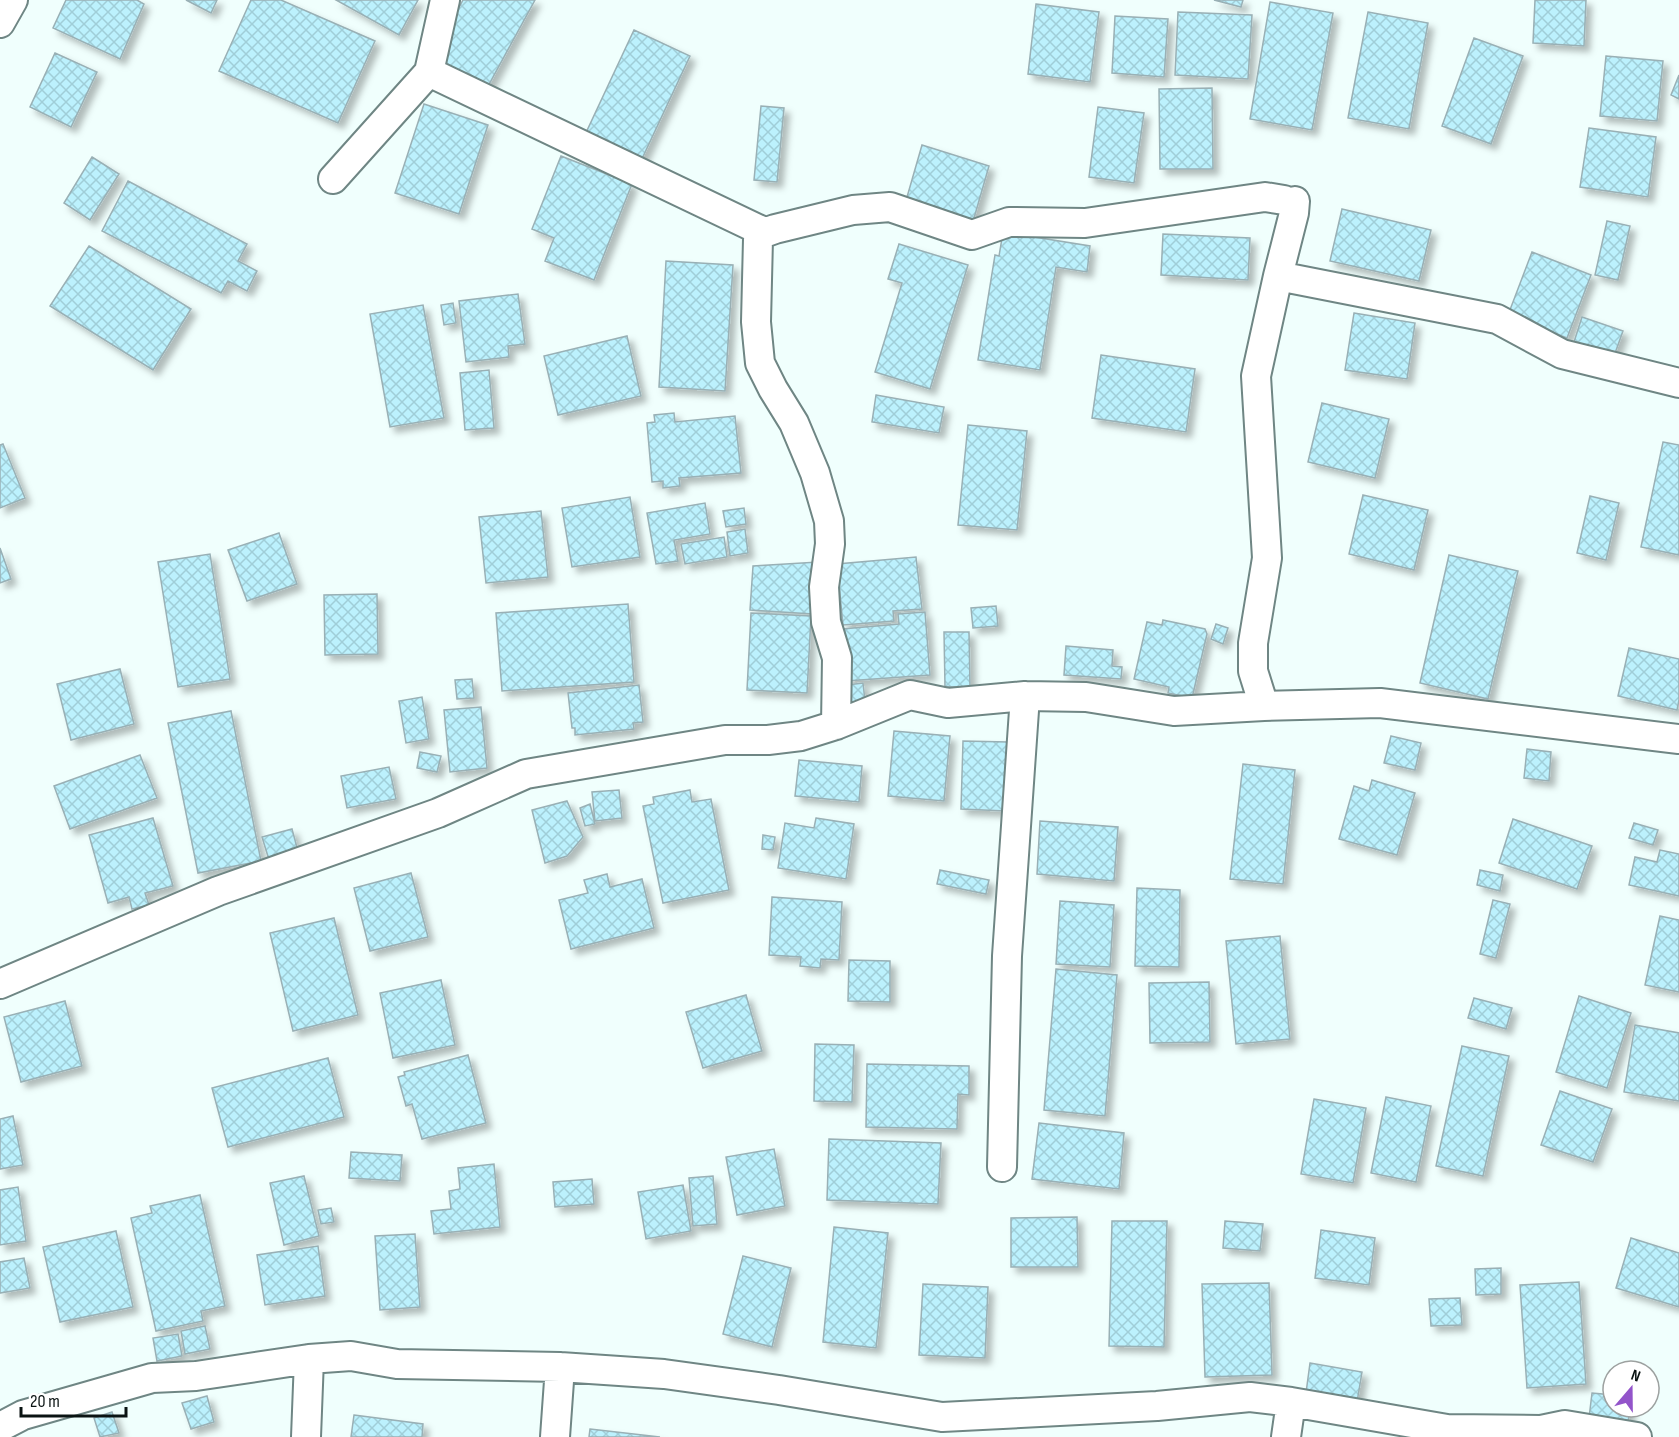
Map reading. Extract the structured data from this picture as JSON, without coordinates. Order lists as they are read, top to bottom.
{
  "scale_bar": "20 m",
  "north": "top"
}
